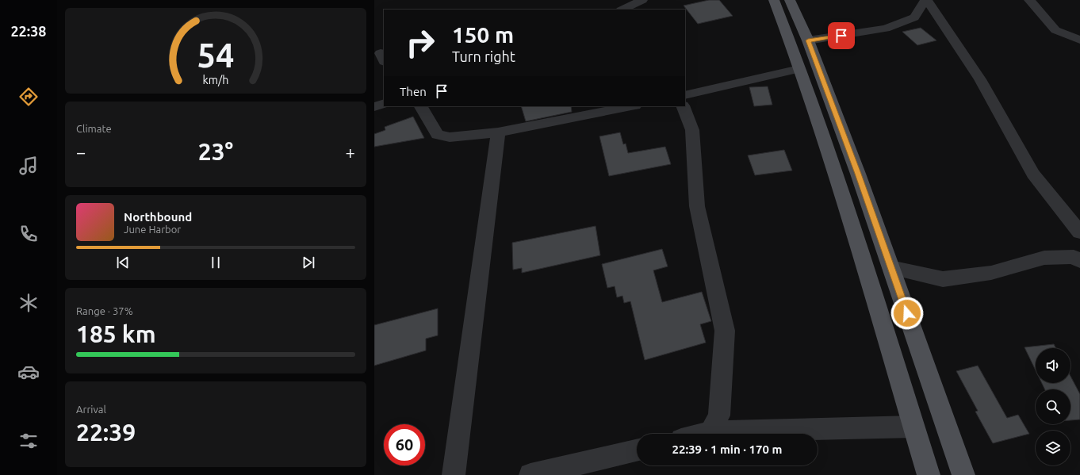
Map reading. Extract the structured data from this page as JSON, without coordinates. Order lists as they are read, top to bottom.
{
  "page": {
    "tabs": "22:38",
    "turn": ["150 m", "Turn right"],
    "then": "Then",
    "tile": [
      "Climate",
      ["Range · 37%", "185 km"],
      ["Arrival", "22:39"]
    ],
    "heat": ["−", "23°", "+"],
    "song": ["Northbound", "June Harbor"],
    "limit": "60",
    "trip": "22:39 · 1 min · 170 m",
    "gauge": ["54", "km/h"]
  }
}
